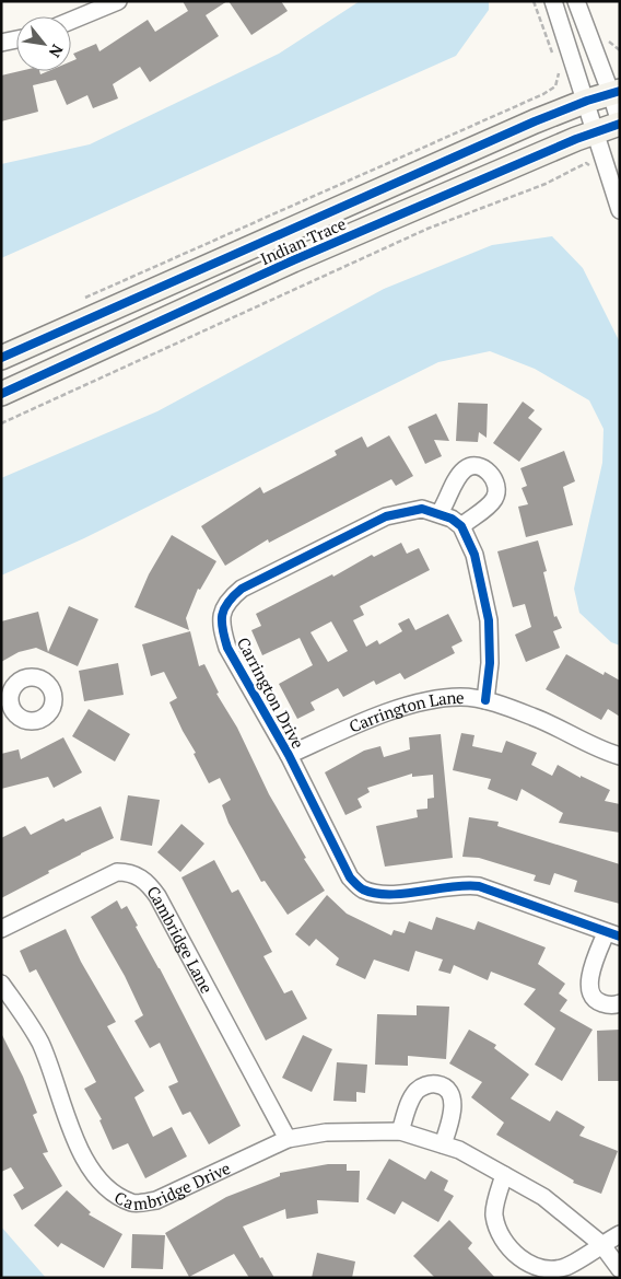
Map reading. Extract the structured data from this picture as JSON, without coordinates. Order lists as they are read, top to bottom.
{
  "streets": {
    "main road": ["Indian Trace"],
    "street": [
      "Carrington Drive",
      "Carrington Lane",
      "Cambridge Lane",
      "Cambridge Drive"
    ]
  },
  "crossings": [
    ["Carrington Drive", "Carrington Lane"],
    ["Cambridge Lane", "Cambridge Drive"]
  ],
  "north": "bottom right"
}
